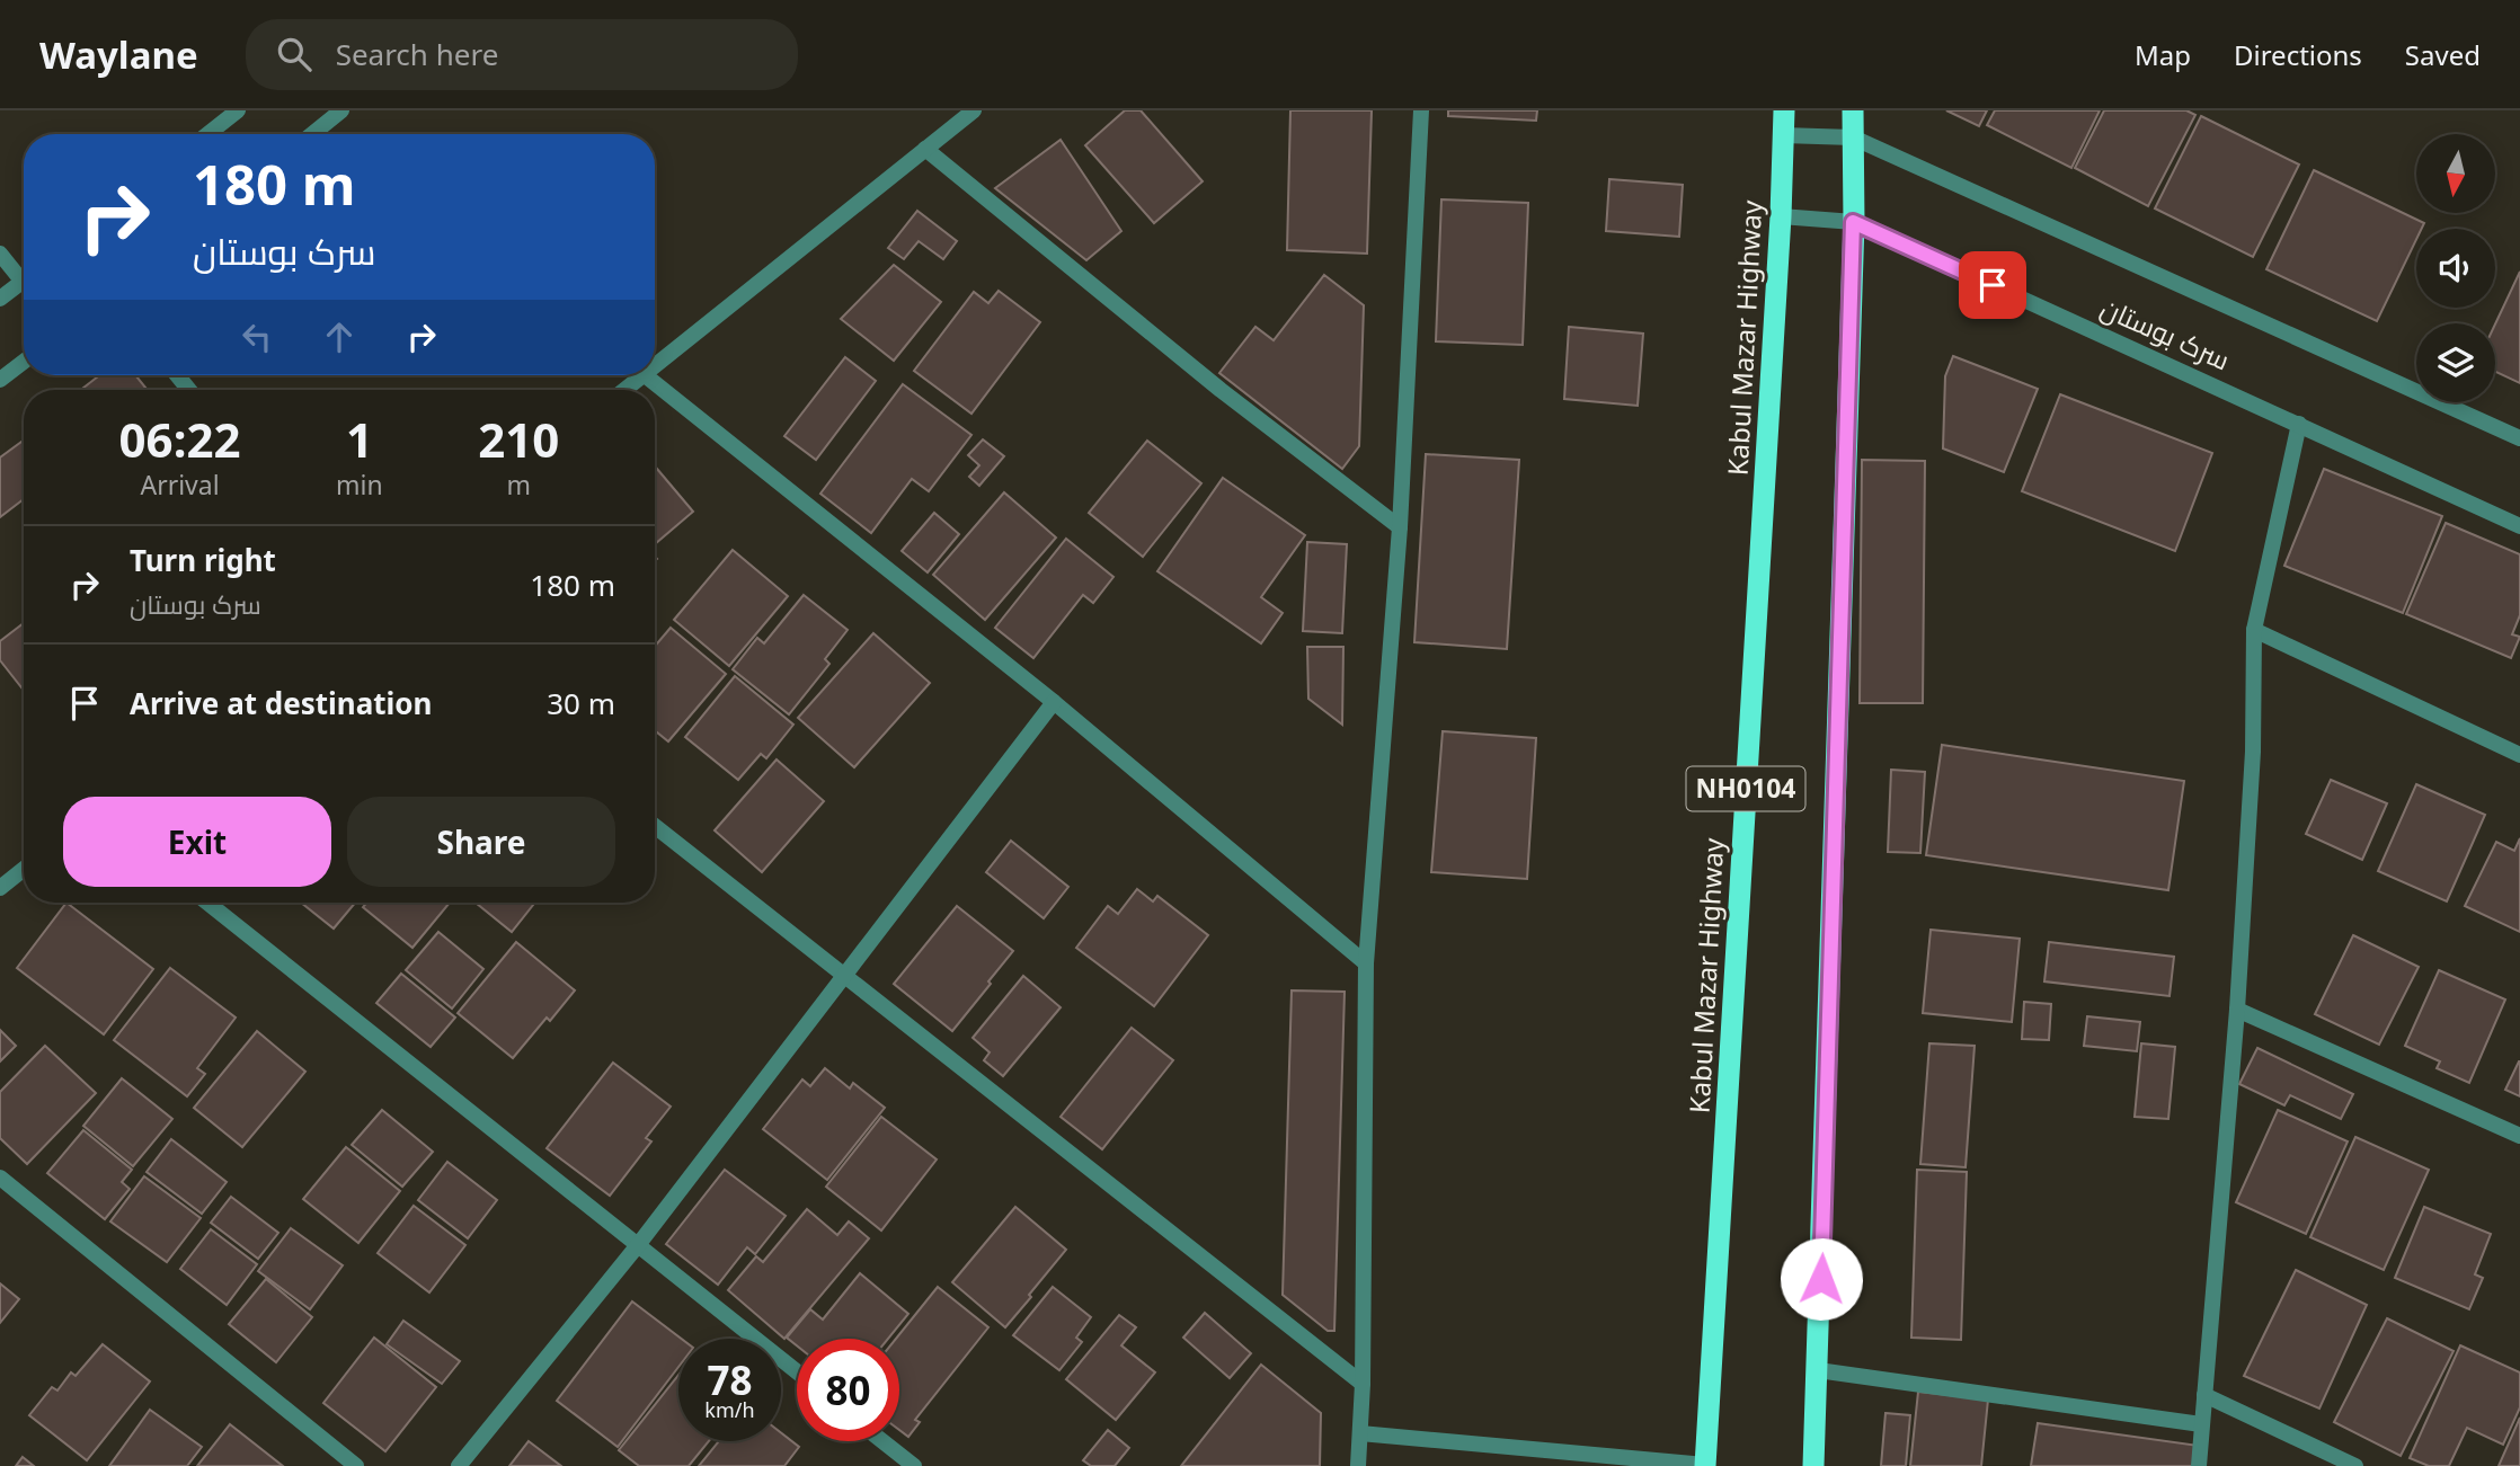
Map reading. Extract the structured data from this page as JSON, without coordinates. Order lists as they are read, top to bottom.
{
  "streets": {
    "highway": ["Kabul Mazar Highway", "NH0104"],
    "street": ["سرک بوستان"]
  },
  "crossings": [
    ["سرک بوستان", "Kabul Mazar Highway"],
    ["سرک بوستان", "NH0104"]
  ],
  "north": "bottom",
  "page": {
    "header": "Waylane",
    "search": "Search here",
    "nav": ["Map", "Directions", "Saved"],
    "turn": ["180 m", "سرک بوستان"],
    "eta": [
      "06:22",
      "Arrival",
      "1",
      "min",
      "210",
      "m"
    ],
    "list": [
      {
        "name": "Turn right",
        "note": "سرک بوستان",
        "value": "180 m"
      },
      {
        "name": "Arrive at destination",
        "value": "30 m"
      }
    ],
    "buttons": ["Exit", "Share"],
    "speed": "78 km/h",
    "limit": "80"
  }
}
